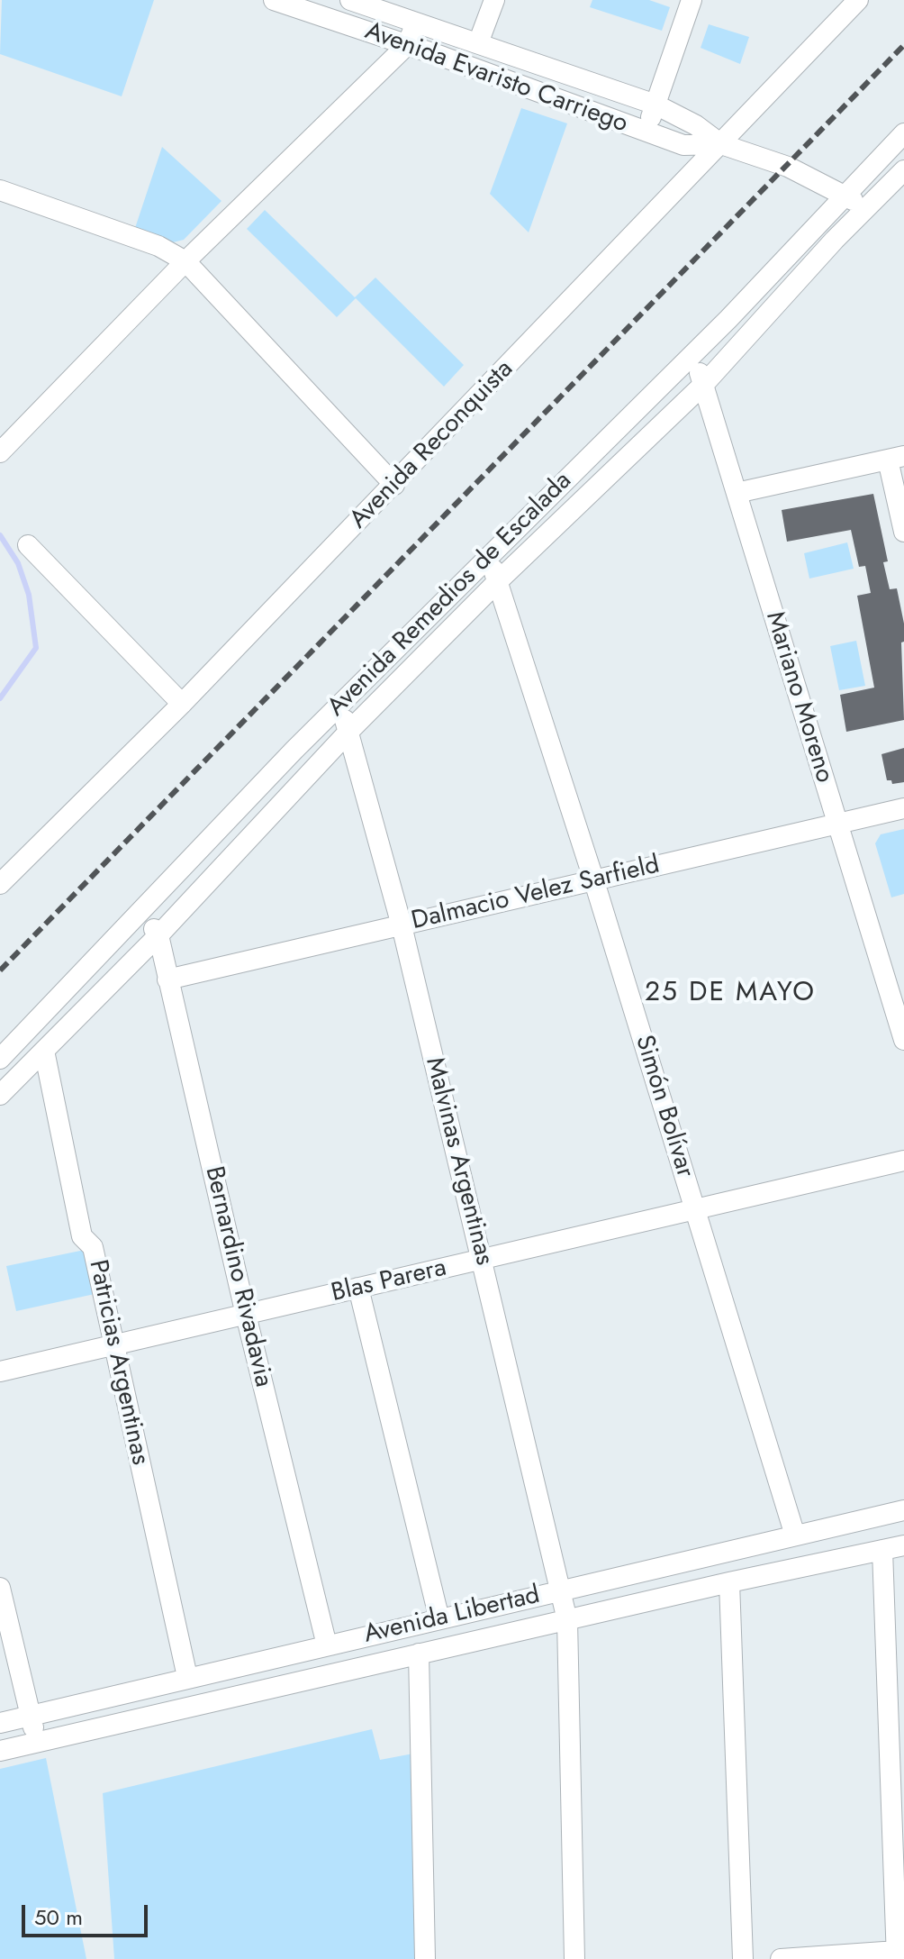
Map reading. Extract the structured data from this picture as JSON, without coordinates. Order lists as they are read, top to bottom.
{
  "streets": {
    "street": [
      "Avenida Evaristo Carriego",
      "Avenida Reconquista",
      "Avenida Remedios de Escalada",
      "Mariano Moreno",
      "Dalmacio Velez Sarfield",
      "Simón Bolívar",
      "Malvinas Argentinas",
      "Bernardino Rivadavia",
      "Blas Parera",
      "Patricias Argentinas",
      "Avenida Libertad"
    ]
  },
  "crossings": [
    ["Avenida Evaristo Carriego", "Avenida Reconquista"],
    ["Avenida Evaristo Carriego", "Avenida Remedios de Escalada"],
    ["Avenida Remedios de Escalada", "Mariano Moreno"],
    ["Avenida Remedios de Escalada", "Simón Bolívar"],
    ["Avenida Remedios de Escalada", "Malvinas Argentinas"],
    ["Avenida Remedios de Escalada", "Bernardino Rivadavia"],
    ["Avenida Remedios de Escalada", "Patricias Argentinas"],
    ["Mariano Moreno", "Dalmacio Velez Sarfield"],
    ["Dalmacio Velez Sarfield", "Simón Bolívar"],
    ["Dalmacio Velez Sarfield", "Malvinas Argentinas"],
    ["Dalmacio Velez Sarfield", "Bernardino Rivadavia"],
    ["Simón Bolívar", "Blas Parera"],
    ["Simón Bolívar", "Avenida Libertad"],
    ["Malvinas Argentinas", "Blas Parera"],
    ["Malvinas Argentinas", "Avenida Libertad"],
    ["Bernardino Rivadavia", "Blas Parera"],
    ["Bernardino Rivadavia", "Avenida Libertad"],
    ["Blas Parera", "Patricias Argentinas"],
    ["Patricias Argentinas", "Avenida Libertad"]
  ],
  "districts": ["25 DE MAYO"],
  "scale_bar": "50 m"
}
